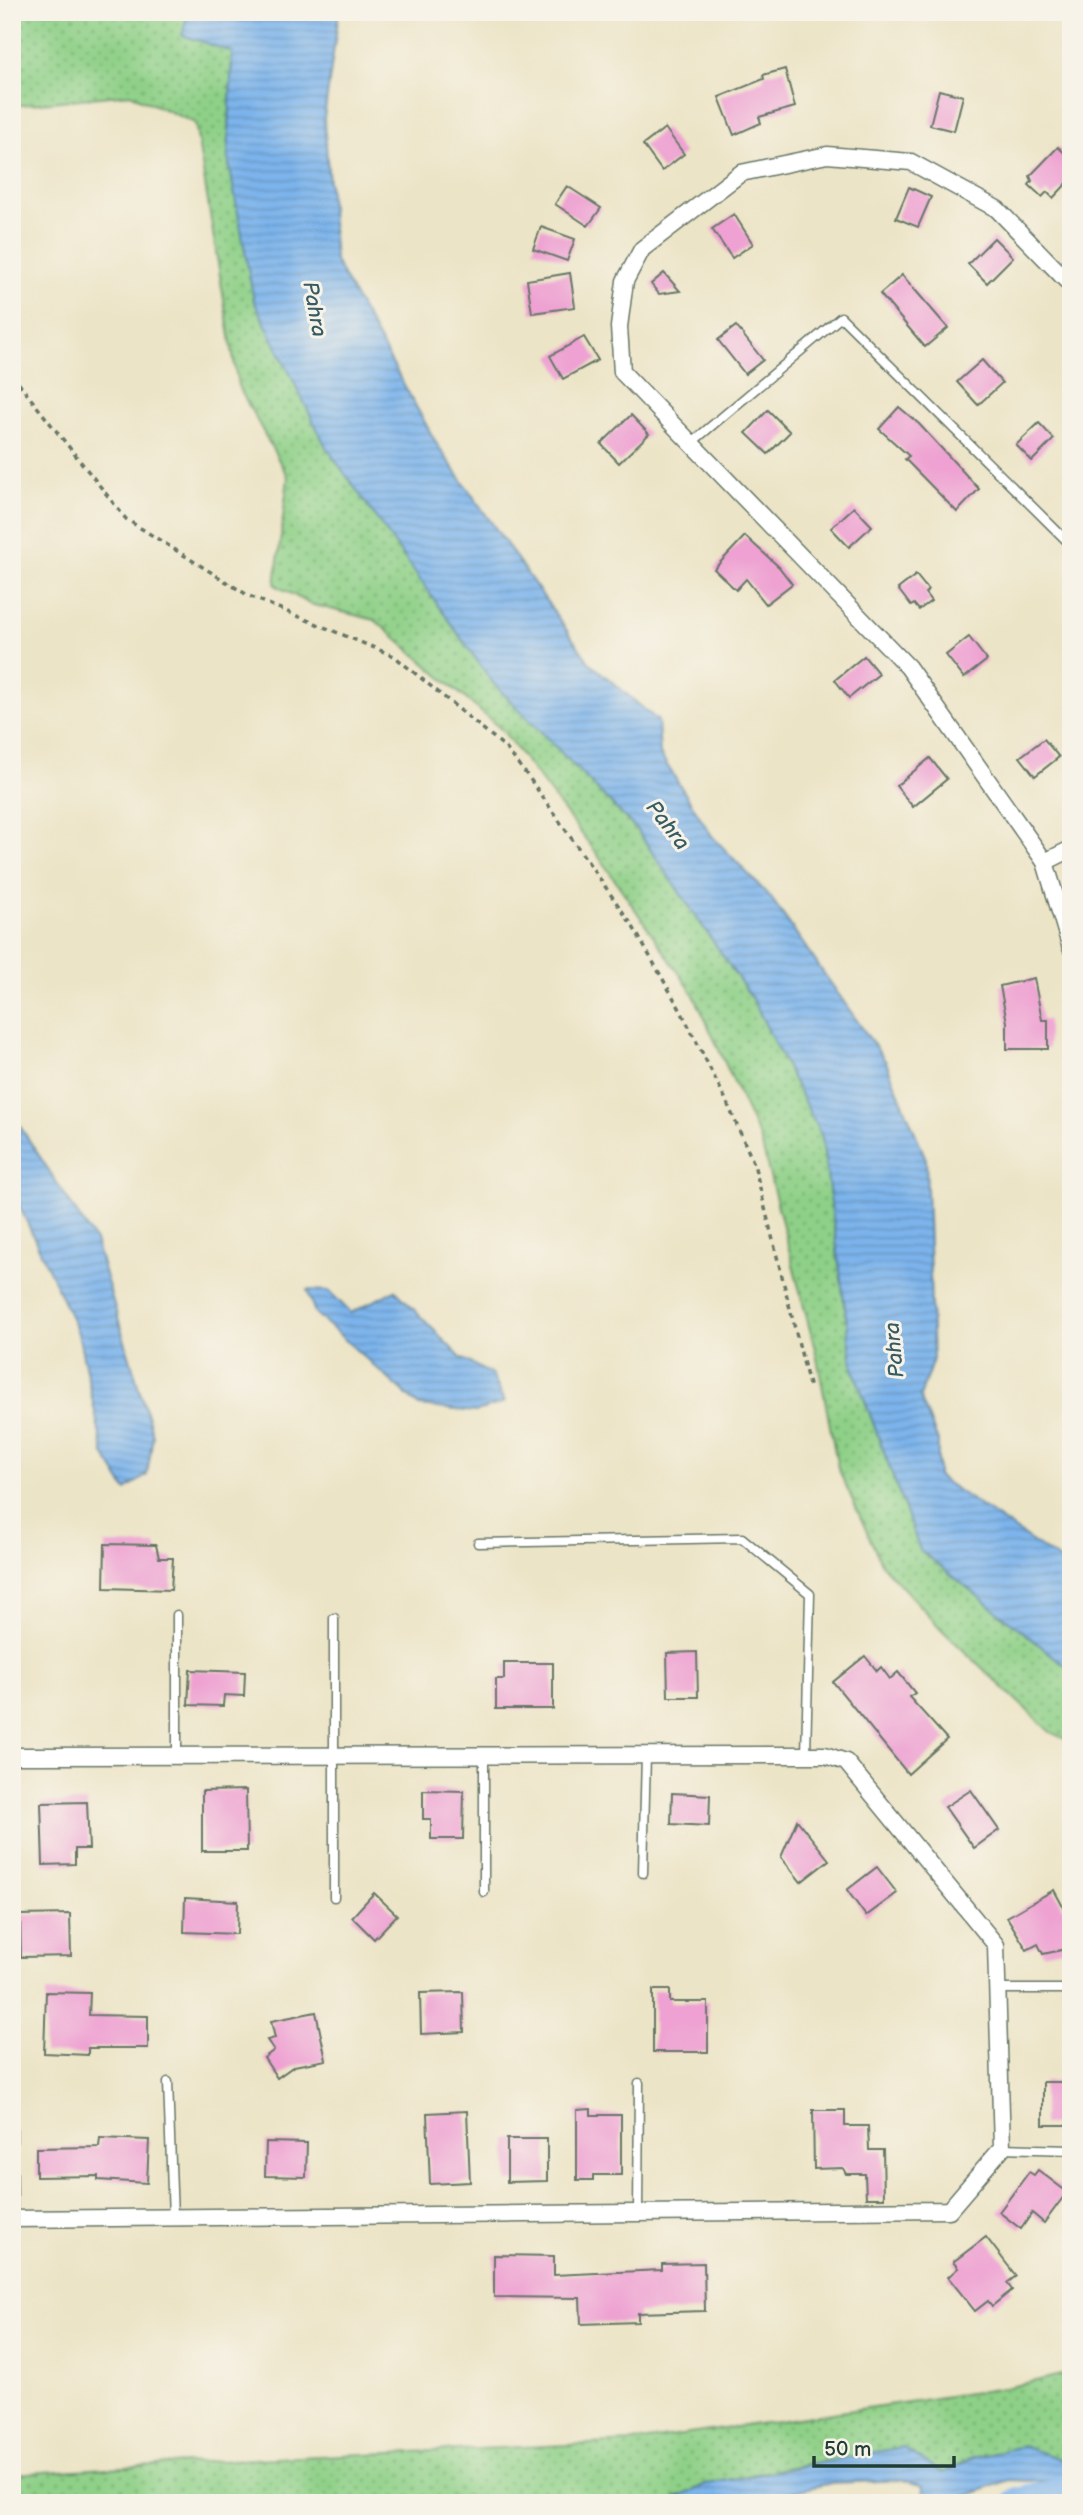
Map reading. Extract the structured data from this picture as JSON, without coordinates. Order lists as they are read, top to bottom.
{
  "water": ["Pahra"],
  "scale_bar": "50 m"
}
